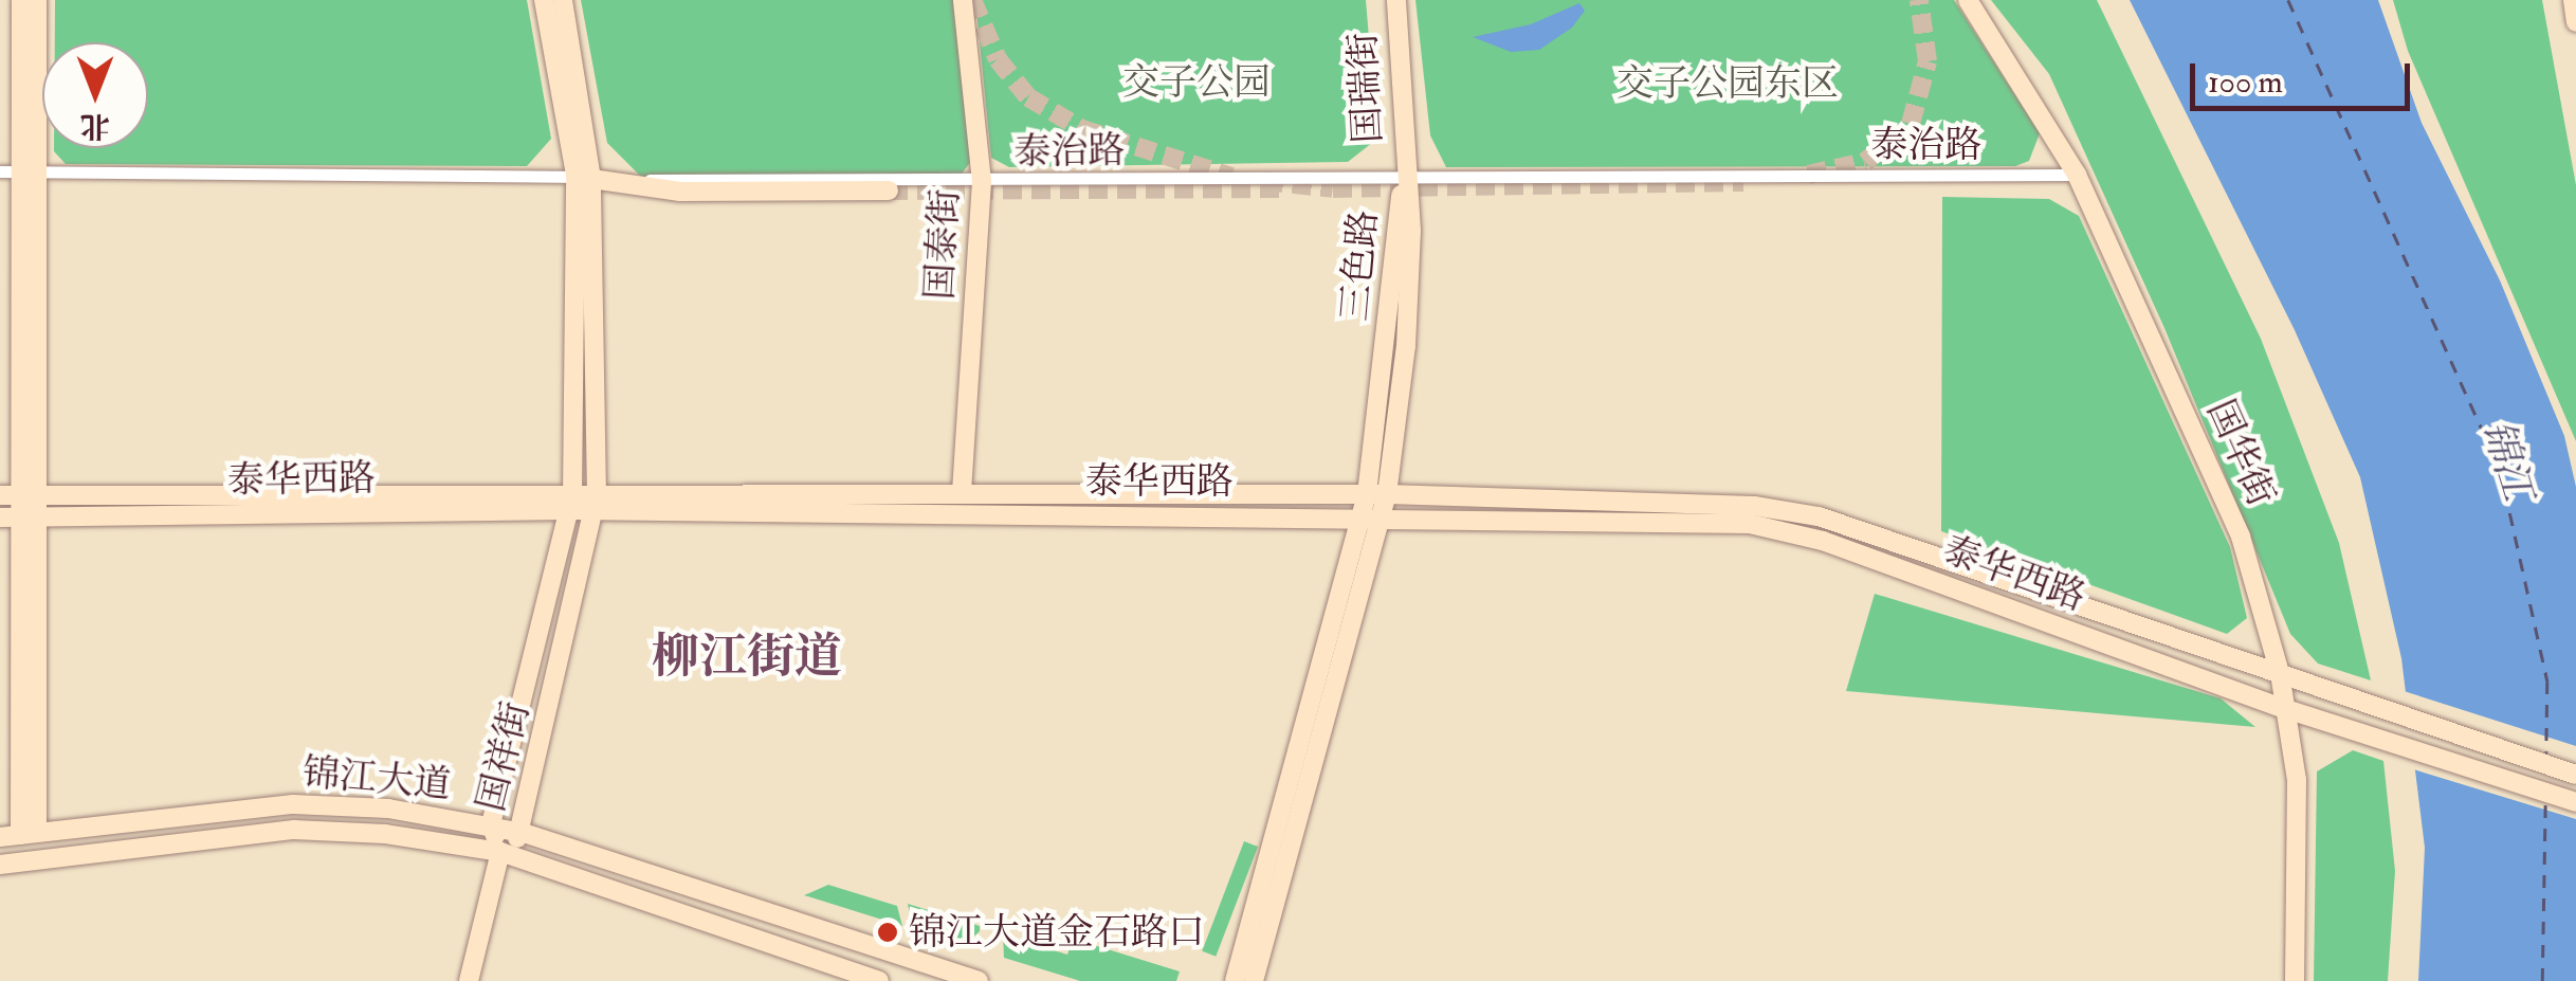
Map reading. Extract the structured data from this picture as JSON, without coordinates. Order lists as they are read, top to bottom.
{
  "streets": {
    "street": [
      "国瑞街",
      "泰治路",
      "国泰街",
      "三色路",
      "国华街",
      "泰华西路",
      "国祥街",
      "锦江大道"
    ]
  },
  "crossings": [
    ["国瑞街", "泰治路"],
    ["国瑞街", "三色路"],
    ["泰治路", "国泰街"],
    ["泰治路", "三色路"],
    ["泰治路", "国华街"],
    ["泰治路", "国祥街"],
    ["国泰街", "泰华西路"],
    ["三色路", "泰华西路"],
    ["国华街", "泰华西路"],
    ["泰华西路", "国祥街"],
    ["国祥街", "锦江大道"]
  ],
  "districts": ["柳江街道"],
  "water": ["锦江"],
  "parks": ["交子公园", "交子公园东区"],
  "places": ["锦江大道金石路口"],
  "scale_bar": "100 m",
  "north": "bottom"
}
